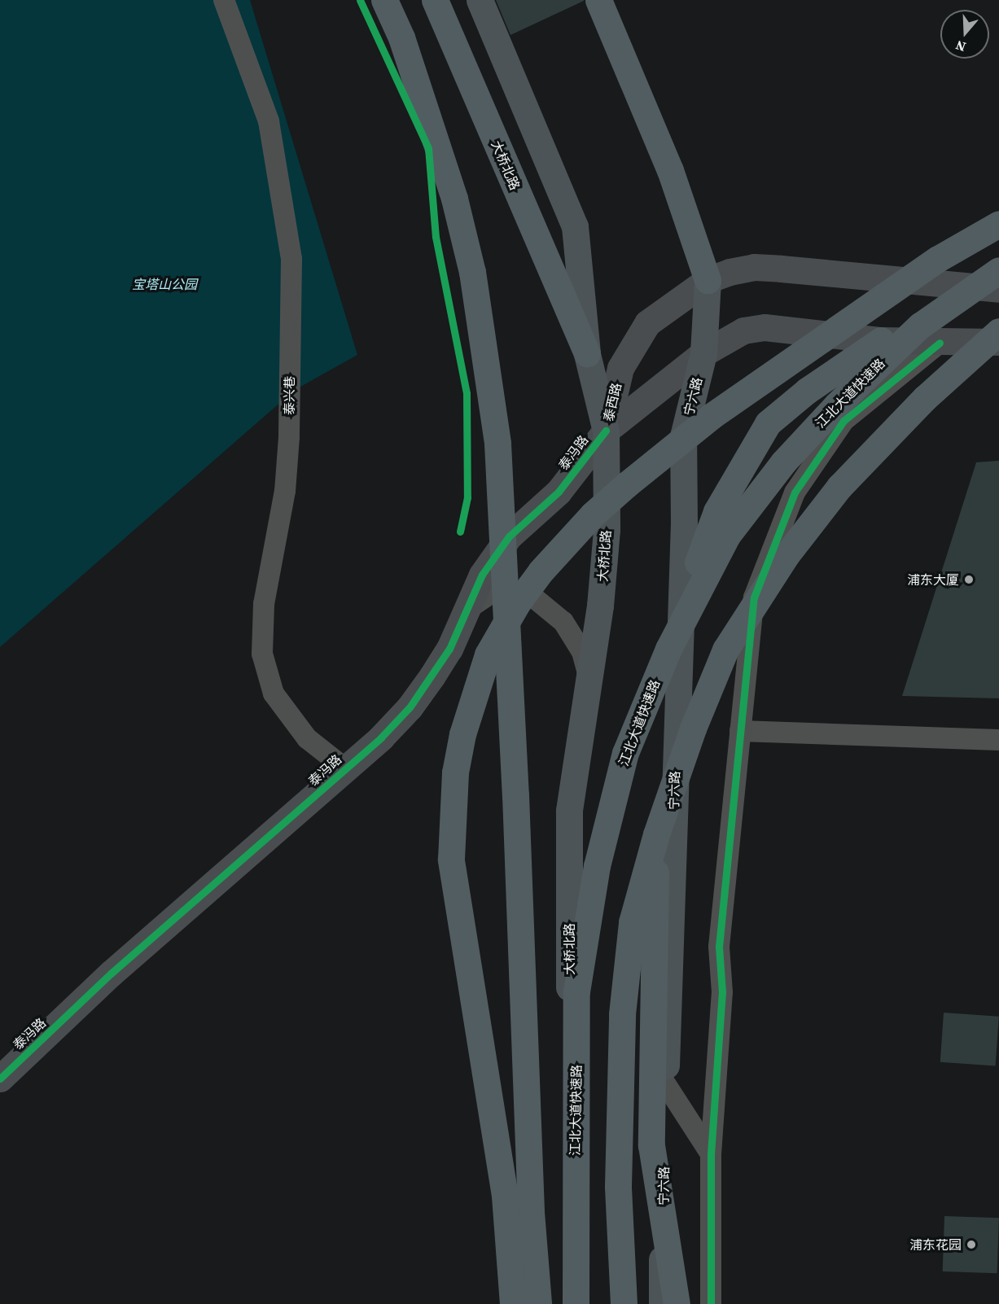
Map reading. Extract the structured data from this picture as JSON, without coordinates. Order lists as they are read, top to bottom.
{
  "streets": {
    "highway": ["大桥北路", "江北大道快速路"],
    "main road": ["宁六路", "泰西路", "泰冯路"],
    "street": ["泰兴巷"]
  },
  "crossings": [
    ["大桥北路", "泰西路"],
    ["大桥北路", "泰冯路"],
    ["泰兴巷", "泰冯路"],
    ["宁六路", "泰西路"],
    ["泰西路", "泰冯路"]
  ],
  "parks": ["宝塔山公园"],
  "places": ["浦东大厦", "浦东花园"],
  "north": "bottom"
}
